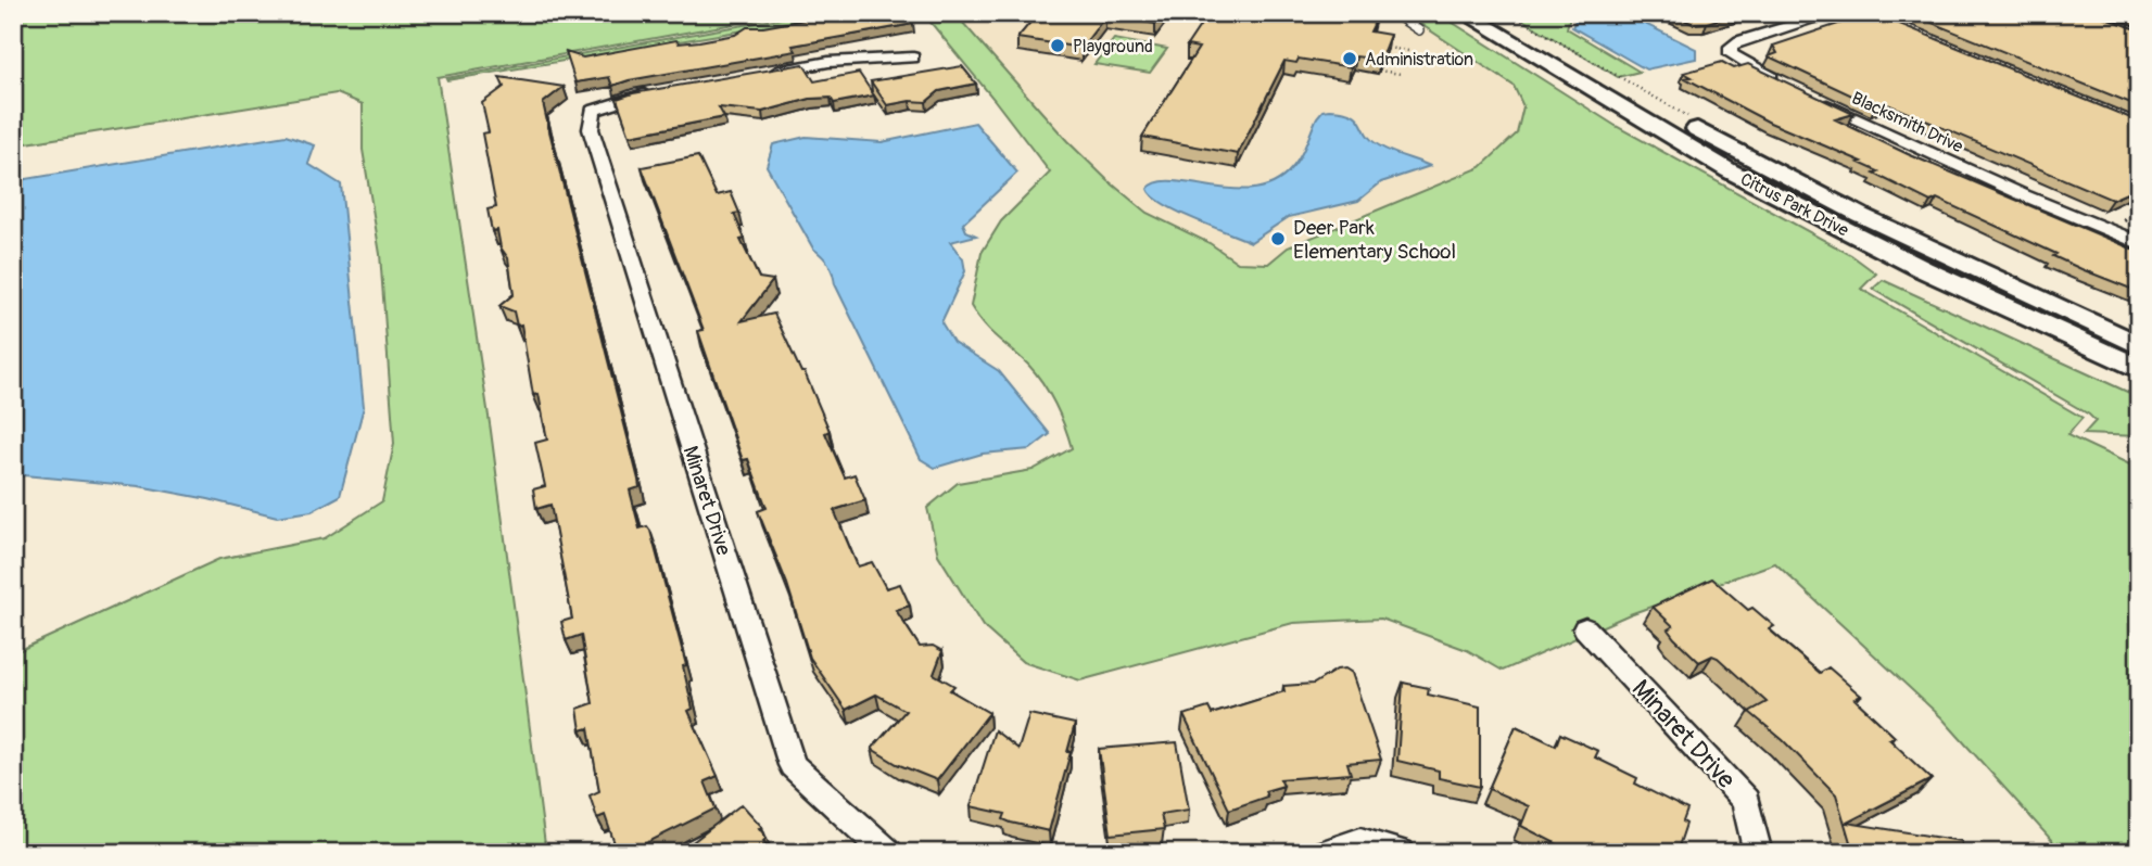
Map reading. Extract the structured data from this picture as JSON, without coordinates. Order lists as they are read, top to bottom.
{
  "streets": {
    "street": ["Blacksmith Drive", "Citrus Park Drive", "Minaret Drive"]
  },
  "places": ["Playground", "Administration", "Deer Park Elementary School"]
}
